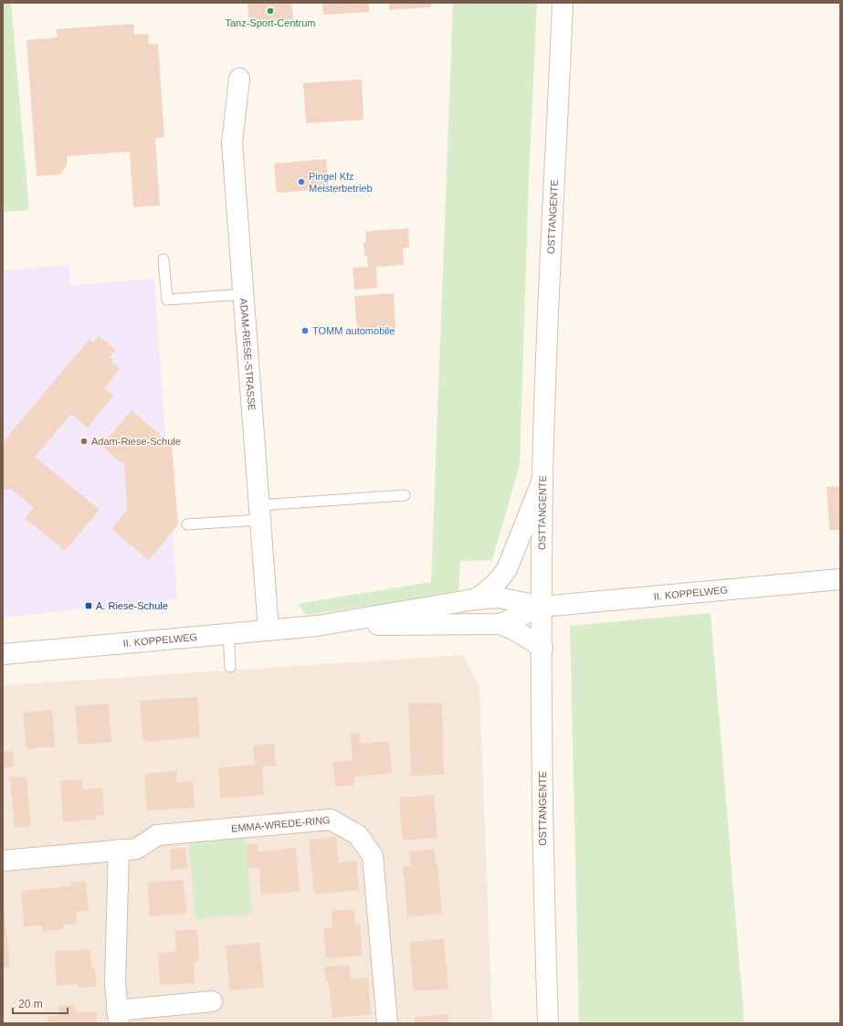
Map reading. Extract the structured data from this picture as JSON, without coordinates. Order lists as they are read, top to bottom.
{
  "streets": {
    "street": [
      "OSTTANGENTE",
      "ADAM-RIESE-STRASSE",
      "II. KOPPELWEG",
      "EMMA-WREDE-RING"
    ]
  },
  "crossings": [
    ["OSTTANGENTE", "II. KOPPELWEG"],
    ["ADAM-RIESE-STRASSE", "II. KOPPELWEG"]
  ],
  "places": {
    "other": [
      "Tanz-Sport-Centrum",
      "Pingel Kfz Meisterbetrieb",
      "TOMM automobile",
      "Adam-Riese-Schule"
    ],
    "transit": ["A. Riese-Schule"]
  },
  "scale_bar": "20 m"
}
